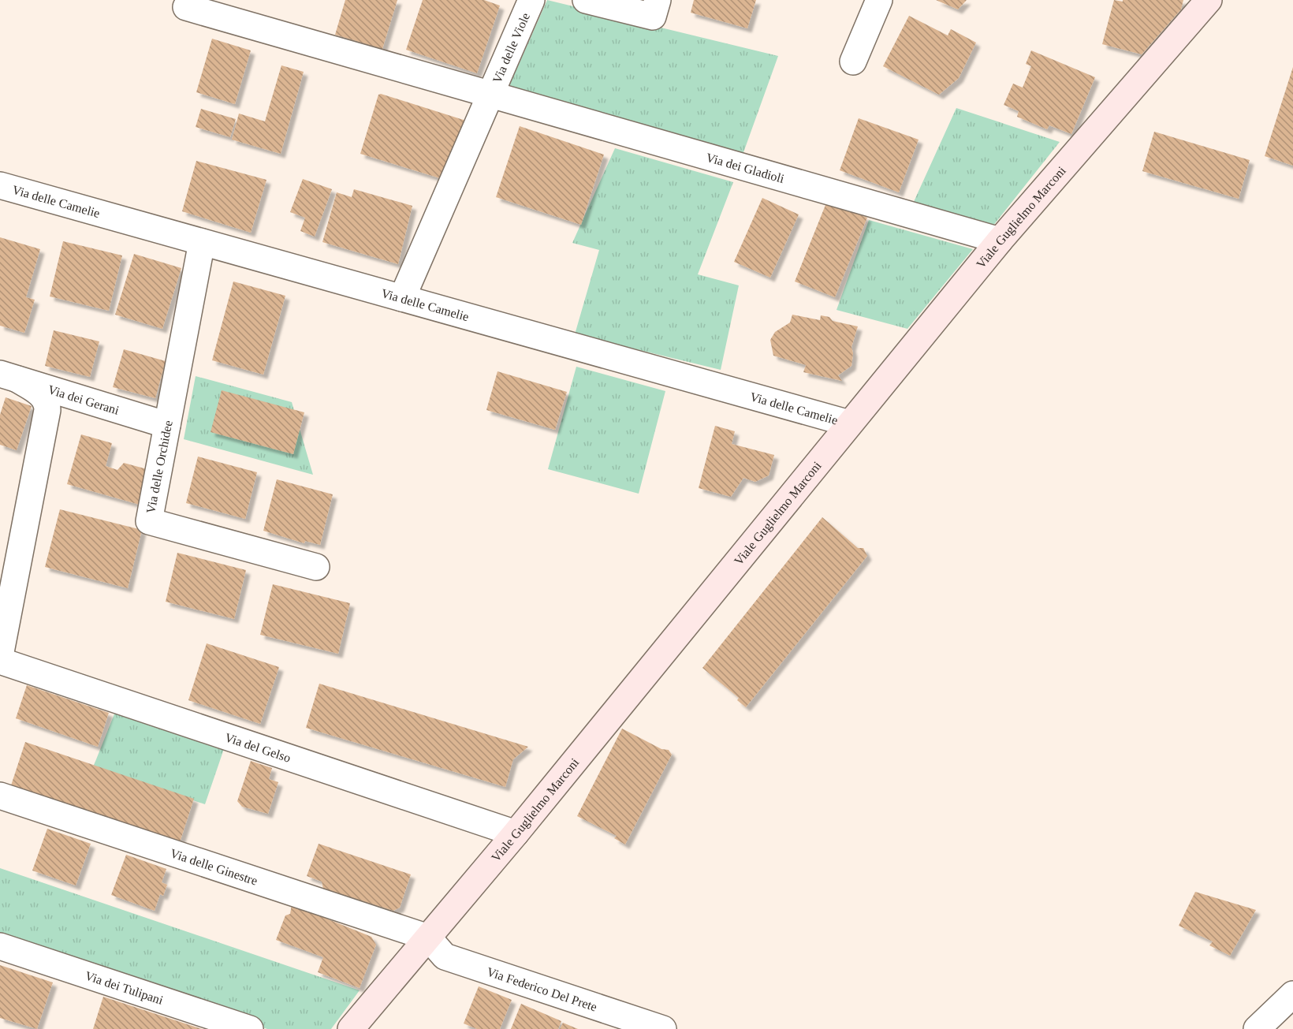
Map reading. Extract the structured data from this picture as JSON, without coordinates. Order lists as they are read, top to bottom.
{
  "streets": {
    "street": [
      "Via delle Viole",
      "Via dei Gladioli",
      "Via delle Camelie",
      "Viale Guglielmo Marconi",
      "Via dei Gerani",
      "Via delle Orchidee",
      "Via del Gelso",
      "Via delle Ginestre",
      "Via dei Tulipani",
      "Via Federico Del Prete"
    ]
  },
  "crossings": [
    ["Via delle Viole", "Via dei Gladioli"],
    ["Via delle Viole", "Via delle Camelie"],
    ["Via dei Gladioli", "Viale Guglielmo Marconi"],
    ["Via delle Camelie", "Viale Guglielmo Marconi"],
    ["Via delle Camelie", "Via delle Orchidee"],
    ["Viale Guglielmo Marconi", "Via del Gelso"],
    ["Viale Guglielmo Marconi", "Via delle Ginestre"],
    ["Viale Guglielmo Marconi", "Via Federico Del Prete"],
    ["Via dei Gerani", "Via delle Orchidee"],
    ["Via delle Ginestre", "Via Federico Del Prete"]
  ]
}
